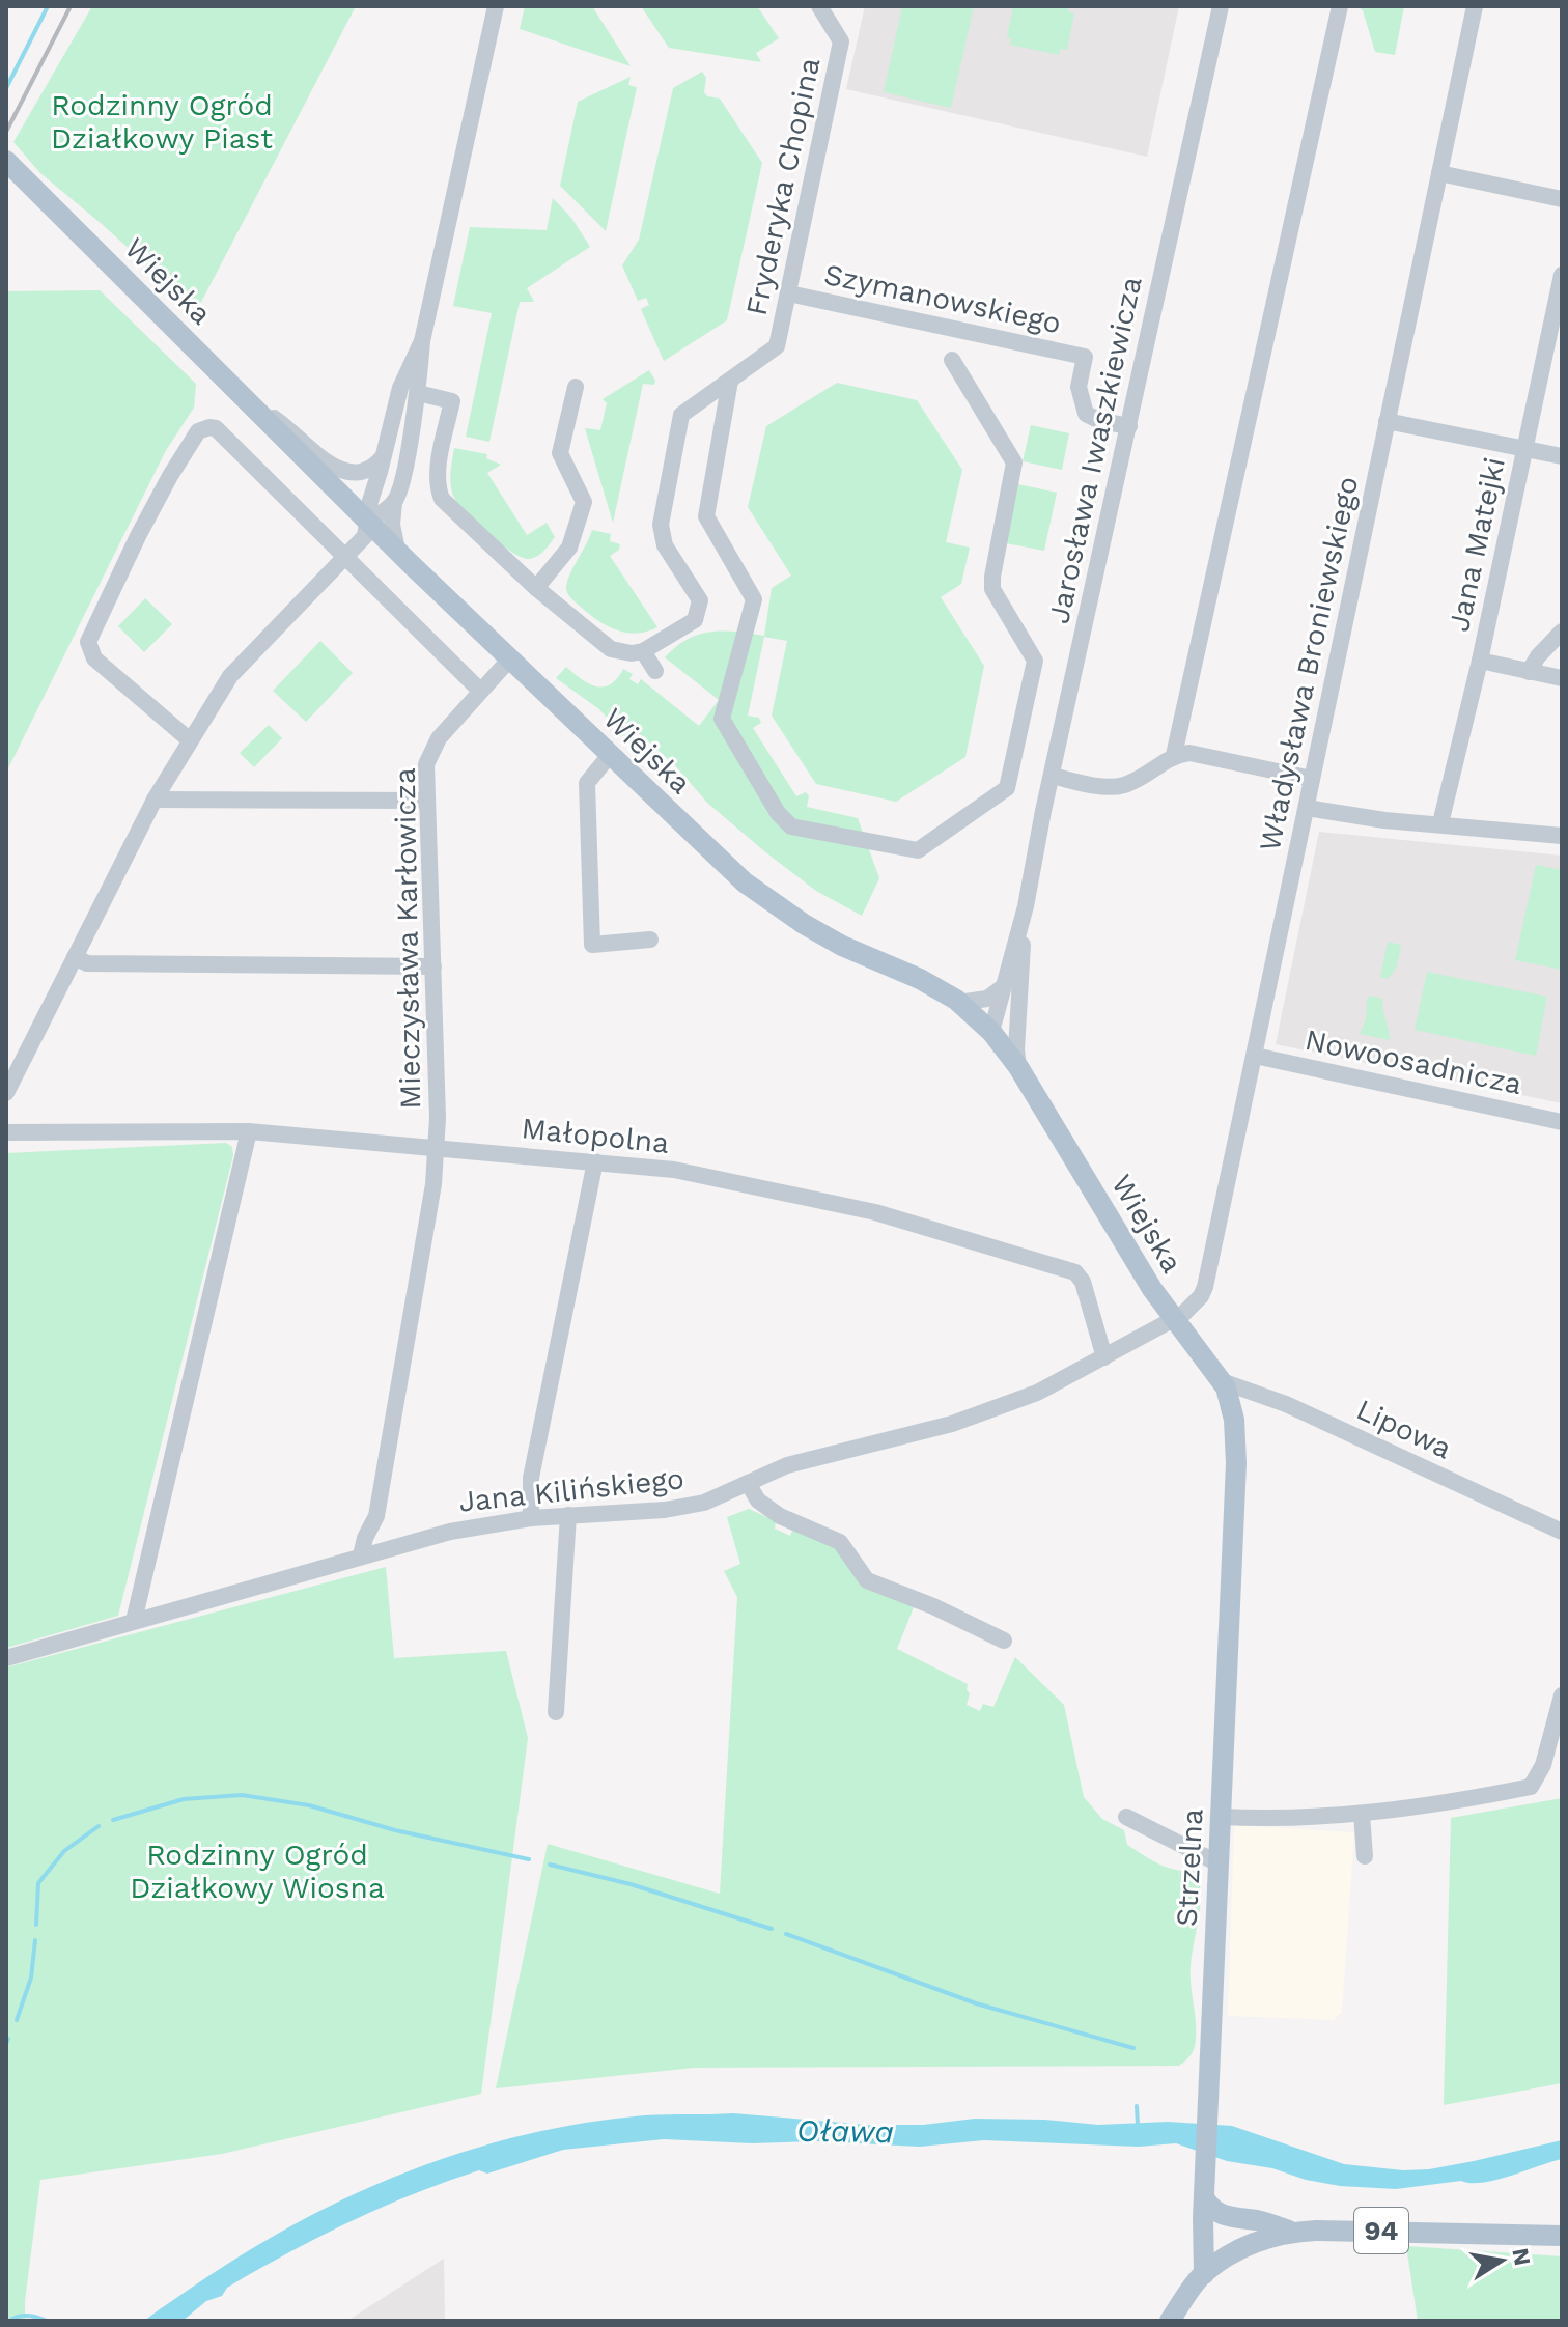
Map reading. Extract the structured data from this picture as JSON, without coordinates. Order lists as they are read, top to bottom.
{
  "streets": {
    "main road": ["Wiejska", "Strzelna", "94"],
    "street": [
      "Fryderyka Chopina",
      "Szymanowskiego",
      "Jarosława Iwaszkiewicza",
      "Jana Matejki",
      "Władysława Broniewskiego",
      "Mieczysława Karłowicza",
      "Nowoosadnicza",
      "Małopolna",
      "Lipowa",
      "Jana Kilińskiego"
    ]
  },
  "crossings": [
    ["Fryderyka Chopina", "Szymanowskiego"],
    ["Wiejska", "Jarosława Iwaszkiewicza"],
    ["Wiejska", "Władysława Broniewskiego"],
    ["Wiejska", "Mieczysława Karłowicza"],
    ["Wiejska", "Lipowa"],
    ["Wiejska", "Jana Kilińskiego"],
    ["Wiejska", "Strzelna"],
    ["Szymanowskiego", "Jarosława Iwaszkiewicza"],
    ["Władysława Broniewskiego", "Nowoosadnicza"],
    ["Władysława Broniewskiego", "Jana Kilińskiego"],
    ["Mieczysława Karłowicza", "Małopolna"],
    ["Małopolna", "Jana Kilińskiego"],
    ["Lipowa", "Strzelna"],
    ["Strzelna", "94"]
  ],
  "water": ["Oława"],
  "parks": ["Rodzinny Ogród Działkowy Piast", "Rodzinny Ogród Działkowy Wiosna"],
  "north": "right"
}
